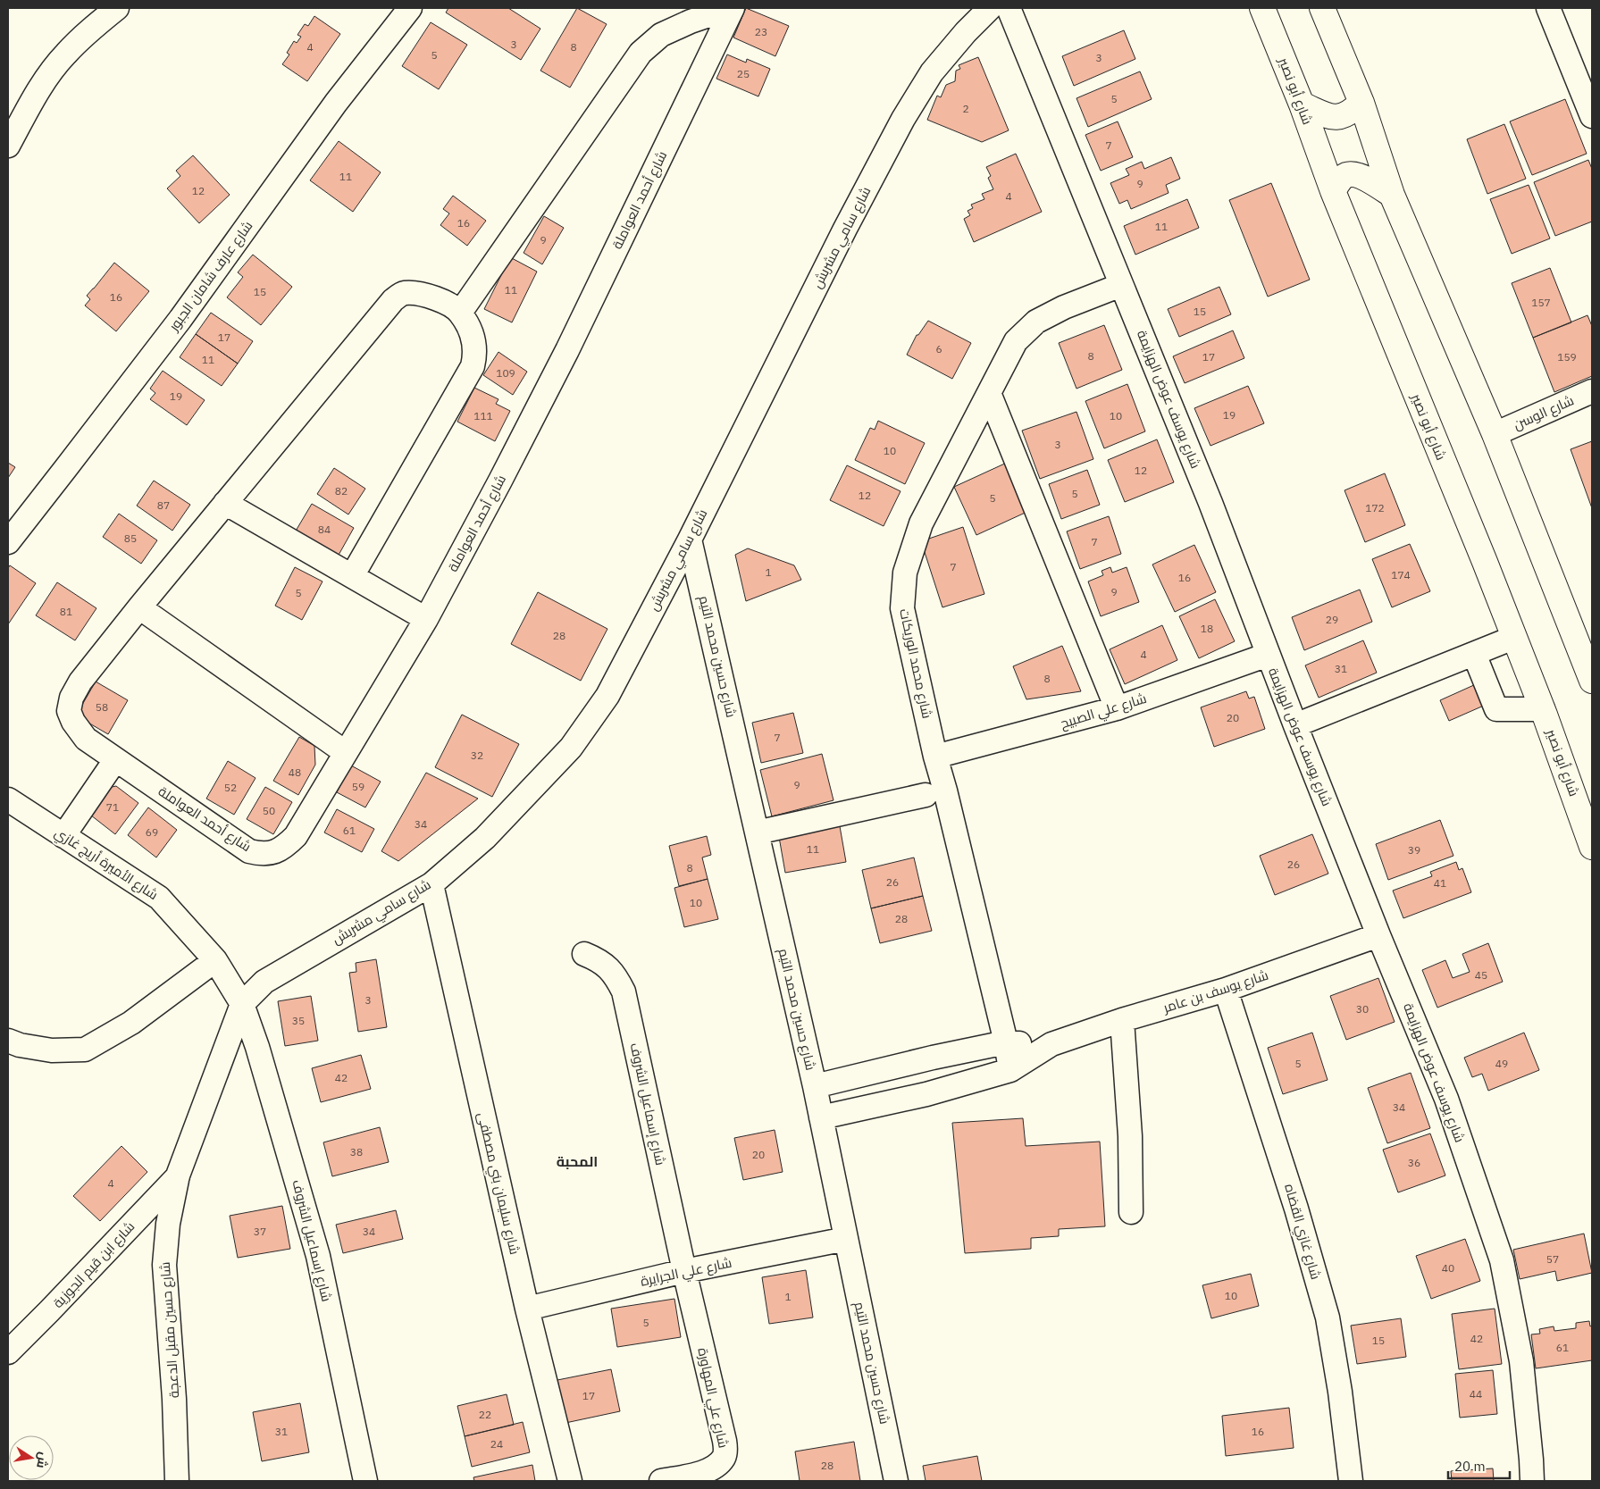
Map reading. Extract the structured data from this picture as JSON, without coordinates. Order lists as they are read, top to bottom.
{
  "streets": {
    "main road": ["شارع أبو نصير"],
    "street": [
      "شارع أحمد العواملة",
      "شارع سامي مشربش",
      "شارع عارف شامان الجبور",
      "شارع يوسف عوض الهزايمة",
      "شارع الوسن",
      "شارع حسين محمد التيم",
      "شارع محمد الوريكات",
      "شارع علي الصبيح",
      "شارع الأميرة أريج غازي",
      "شارع يوسف بن عامر",
      "شارع إسماعيل الشروف",
      "شارع سليمان بني مصطفى",
      "شارع غازي القضاه",
      "شارع ابن قيم الجوزية",
      "شارع علي الجرايرة",
      "شارع حسين مقبل الدعجة",
      "شارع علي المهاورة"
    ]
  },
  "crossings": [
    ["شارع سامي مشربش", "شارع حسين محمد التيم"],
    ["شارع سامي مشربش", "شارع الأميرة أريج غازي"],
    ["شارع سامي مشربش", "شارع إسماعيل الشروف"],
    ["شارع سامي مشربش", "شارع سليمان بني مصطفى"],
    ["شارع سامي مشربش", "شارع حسين مقبل الدعجة"],
    ["شارع يوسف عوض الهزايمة", "شارع محمد الوريكات"],
    ["شارع يوسف عوض الهزايمة", "شارع علي الصبيح"],
    ["شارع يوسف عوض الهزايمة", "شارع يوسف بن عامر"],
    ["شارع حسين محمد التيم", "شارع يوسف بن عامر"],
    ["شارع حسين محمد التيم", "شارع علي الجرايرة"],
    ["شارع محمد الوريكات", "شارع علي الصبيح"],
    ["شارع محمد الوريكات", "شارع يوسف بن عامر"],
    ["شارع الأميرة أريج غازي", "شارع إسماعيل الشروف"],
    ["شارع الأميرة أريج غازي", "شارع حسين مقبل الدعجة"],
    ["شارع يوسف بن عامر", "شارع غازي القضاه"],
    ["شارع إسماعيل الشروف", "شارع علي الجرايرة"],
    ["شارع إسماعيل الشروف", "شارع حسين مقبل الدعجة"],
    ["شارع إسماعيل الشروف", "شارع علي المهاورة"],
    ["شارع سليمان بني مصطفى", "شارع علي الجرايرة"],
    ["شارع ابن قيم الجوزية", "شارع حسين مقبل الدعجة"],
    ["شارع علي الجرايرة", "شارع علي المهاورة"]
  ],
  "districts": ["المحبة"],
  "house_numbers": [
    "23",
    "3",
    "4",
    "8",
    "5",
    "3",
    "25",
    "5",
    "2",
    "7",
    "11",
    "9",
    "12",
    "4",
    "16",
    "11",
    "9",
    "11",
    "15",
    "16",
    "157",
    "15",
    "17",
    "6",
    "8",
    "17",
    "159",
    "11",
    "109",
    "19",
    "19",
    "111",
    "10",
    "3",
    "10",
    "12",
    "82",
    "5",
    "12",
    "5",
    "87",
    "172",
    "84",
    "85",
    "7",
    "7",
    "1",
    "174",
    "16",
    "9",
    "5",
    "81",
    "29",
    "18",
    "28",
    "4",
    "31",
    "8",
    "58",
    "20",
    "7",
    "32",
    "48",
    "9",
    "59",
    "52",
    "71",
    "50",
    "34",
    "61",
    "69",
    "11",
    "39",
    "26",
    "8",
    "26",
    "41",
    "10",
    "28",
    "45",
    "3",
    "30",
    "35",
    "5",
    "49",
    "42",
    "34",
    "38",
    "20",
    "36",
    "4",
    "37",
    "34",
    "57",
    "40",
    "10",
    "1",
    "5",
    "42",
    "15",
    "61",
    "44",
    "17",
    "22",
    "31",
    "16",
    "24",
    "28"
  ],
  "scale_bar": "20 m",
  "north": "right"
}
